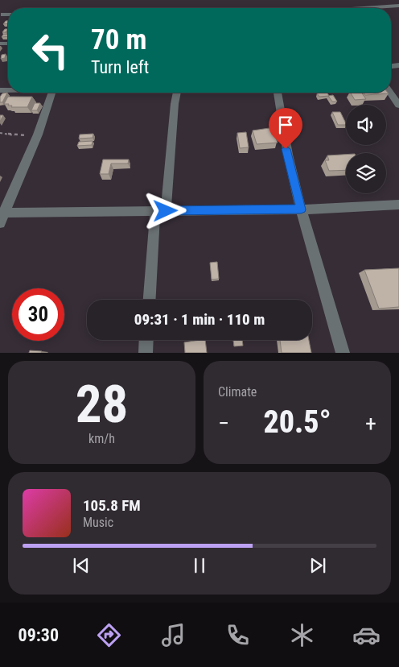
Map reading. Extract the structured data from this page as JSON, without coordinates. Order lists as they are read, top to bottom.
{
  "page": {
    "turn": ["70 m", "Turn left"],
    "limit": "30",
    "trip": "09:31 · 1 min · 110 m",
    "tile": [
      ["28", "km/h"],
      "Climate"
    ],
    "heat": ["−", "20.5°", "+"],
    "song": ["105.8 FM", "Music"],
    "tabs": "09:30"
  }
}
